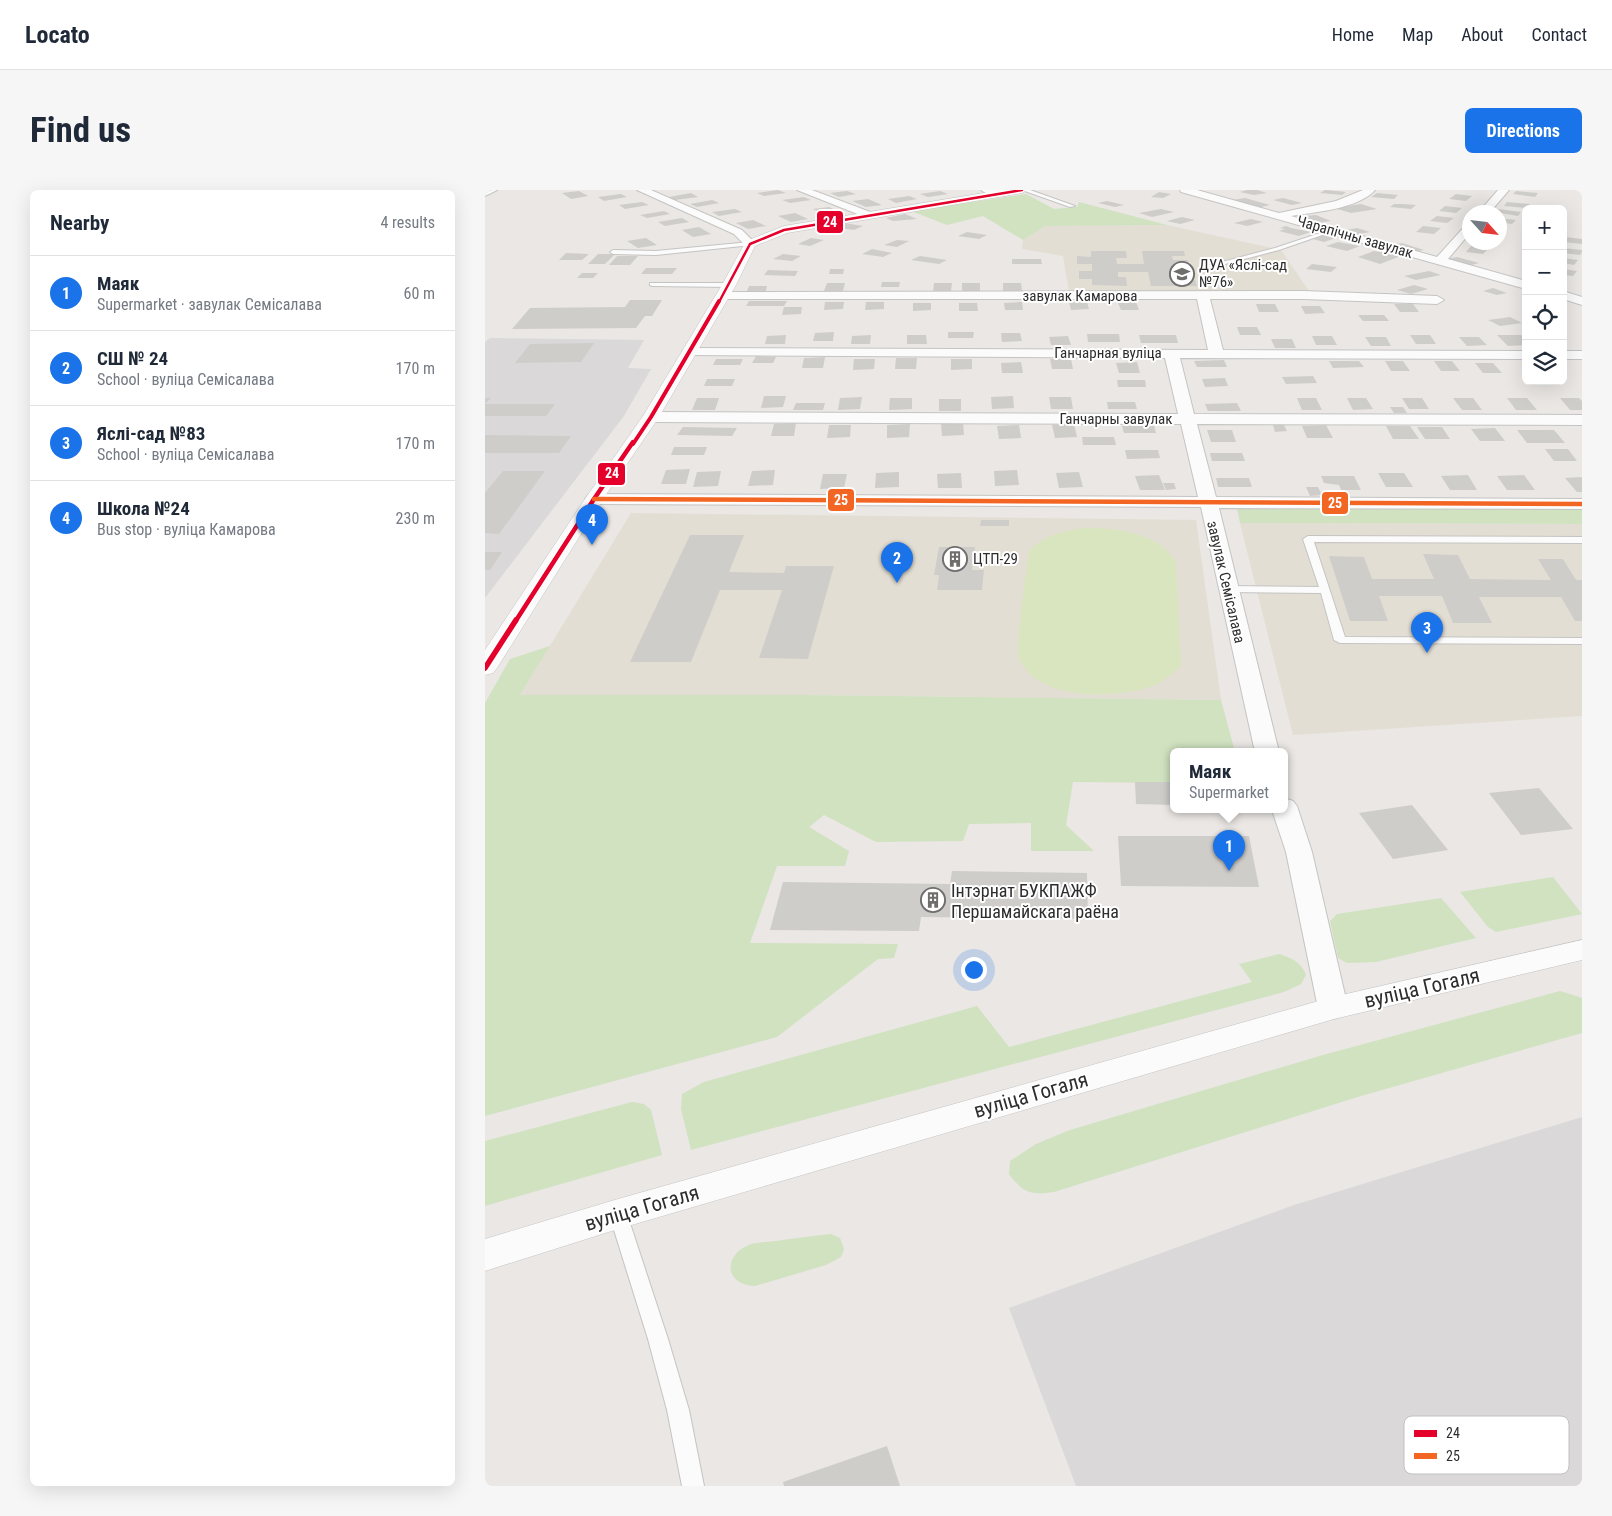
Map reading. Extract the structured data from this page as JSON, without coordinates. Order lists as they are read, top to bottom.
{
  "streets": {
    "street": [
      "Чарапічны завулак",
      "завулак Камарова",
      "Ганчарная вуліца",
      "Ганчарны завулак",
      "завулак Семісалава",
      "вуліца Гогаля"
    ]
  },
  "crossings": [
    ["Ганчарная вуліца", "завулак Семісалава"],
    ["Ганчарны завулак", "завулак Семісалава"]
  ],
  "places": {
    "school or university": ["ДУА «Яслі-сад №76»"],
    "building": ["ЦТП-29", "Інтэрнат БУКПАЖФ Першамайскага раёна"]
  },
  "lines": ["transit line 24", "transit line 25"],
  "legend": ["24", "25"],
  "north": "bottom right",
  "page": {
    "header": "Locato",
    "nav": [
      "Home",
      "Map",
      "About",
      "Contact"
    ],
    "buttons": "Directions",
    "title": "Find us",
    "heading": ["Nearby", "4 results"],
    "map_buttons": ["+", "−"],
    "list": [
      {
        "mark": "1",
        "name": "Маяк",
        "note": "Supermarket · завулак Семісалава",
        "value": "60 m"
      },
      {
        "mark": "2",
        "name": "СШ № 24",
        "note": "School · вуліца Семісалава",
        "value": "170 m"
      },
      {
        "mark": "3",
        "name": "Яслі-сад №83",
        "note": "School · вуліца Семісалава",
        "value": "170 m"
      },
      {
        "mark": "4",
        "name": "Школа №24",
        "note": "Bus stop · вуліца Камарова",
        "value": "230 m"
      }
    ],
    "pins": [
      "4",
      "2",
      "3",
      "1"
    ],
    "popup": ["Маяк", "Supermarket"]
  }
}
